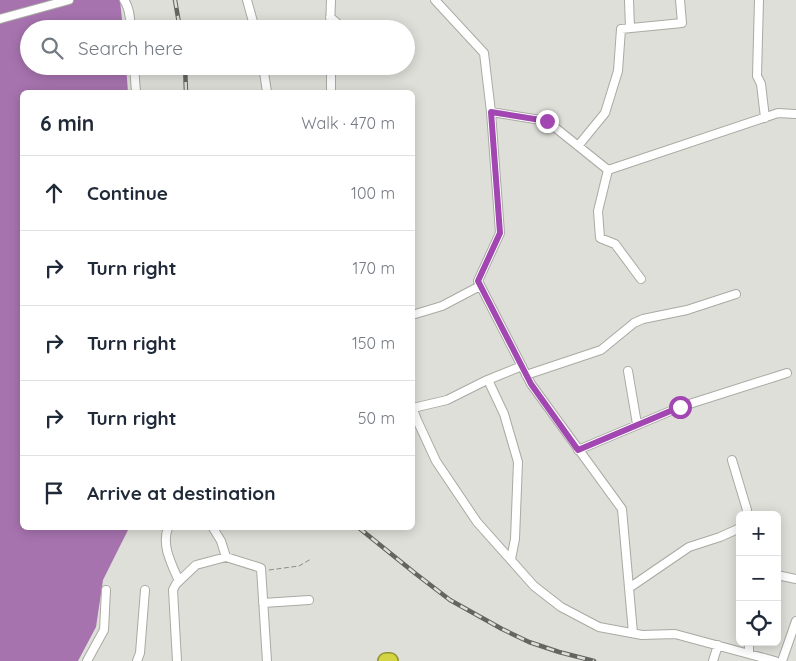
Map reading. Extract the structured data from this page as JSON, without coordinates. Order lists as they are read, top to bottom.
{
  "page": {
    "search": "Search here",
    "heading": ["6 min", "Walk · 470 m"],
    "list": [
      ["Continue", "100 m"],
      ["Turn right", "170 m"],
      ["Turn right", "150 m"],
      ["Turn right", "50 m"],
      "Arrive at destination"
    ],
    "map_buttons": ["+", "−"]
  }
}
